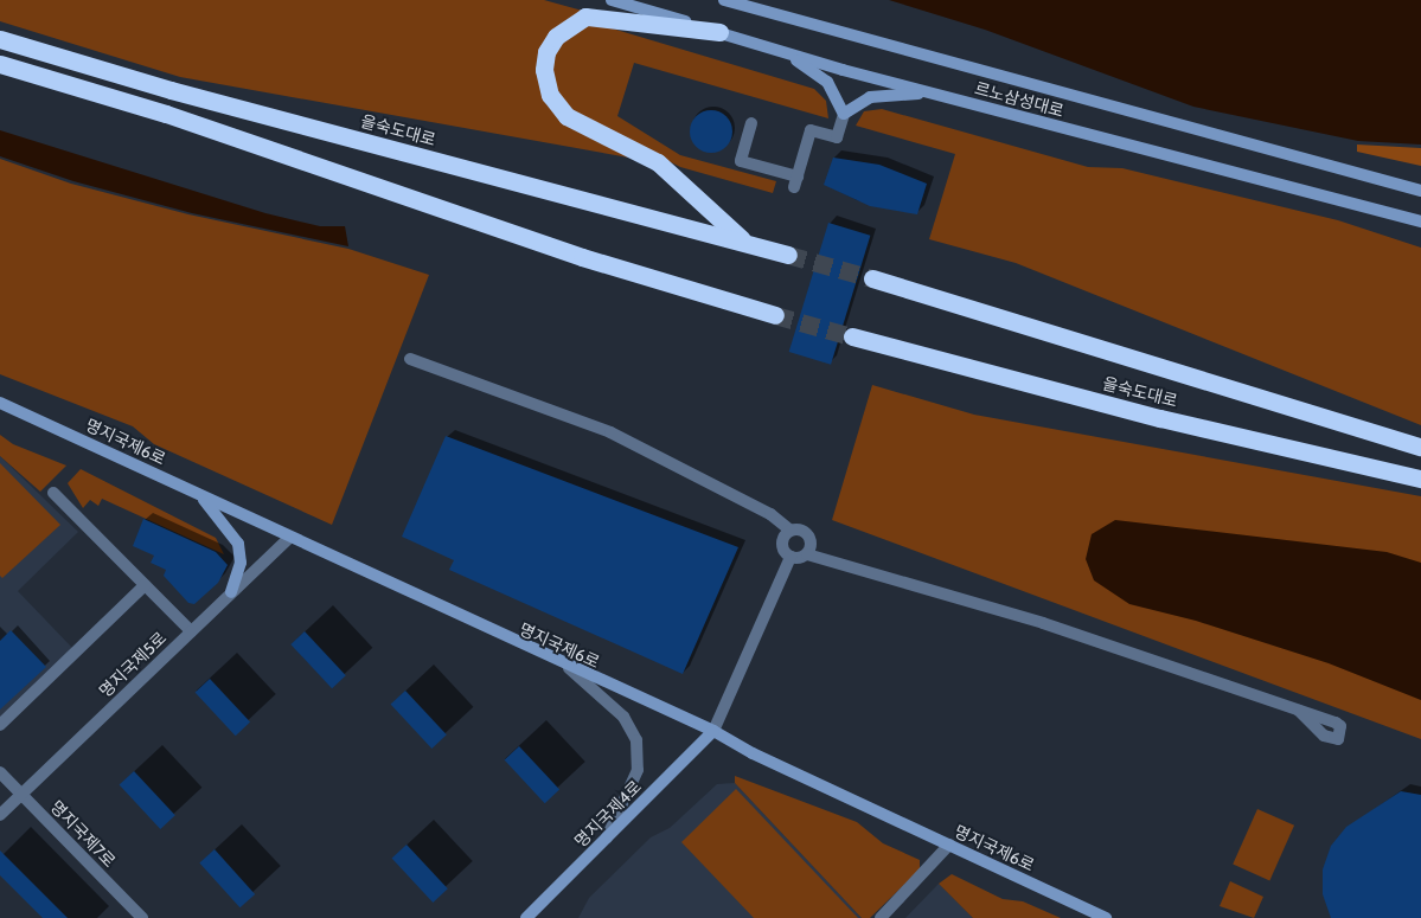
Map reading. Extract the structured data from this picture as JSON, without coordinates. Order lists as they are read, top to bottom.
{
  "streets": {
    "highway": ["을숙도대로"],
    "main road": ["르노삼성대로", "명지국제6로", "명지국제4로"],
    "street": ["명지국제5로", "명지국제7로"]
  },
  "crossings": [
    ["명지국제6로", "명지국제5로"],
    ["명지국제6로", "명지국제4로"],
    ["명지국제5로", "명지국제7로"]
  ]
}
